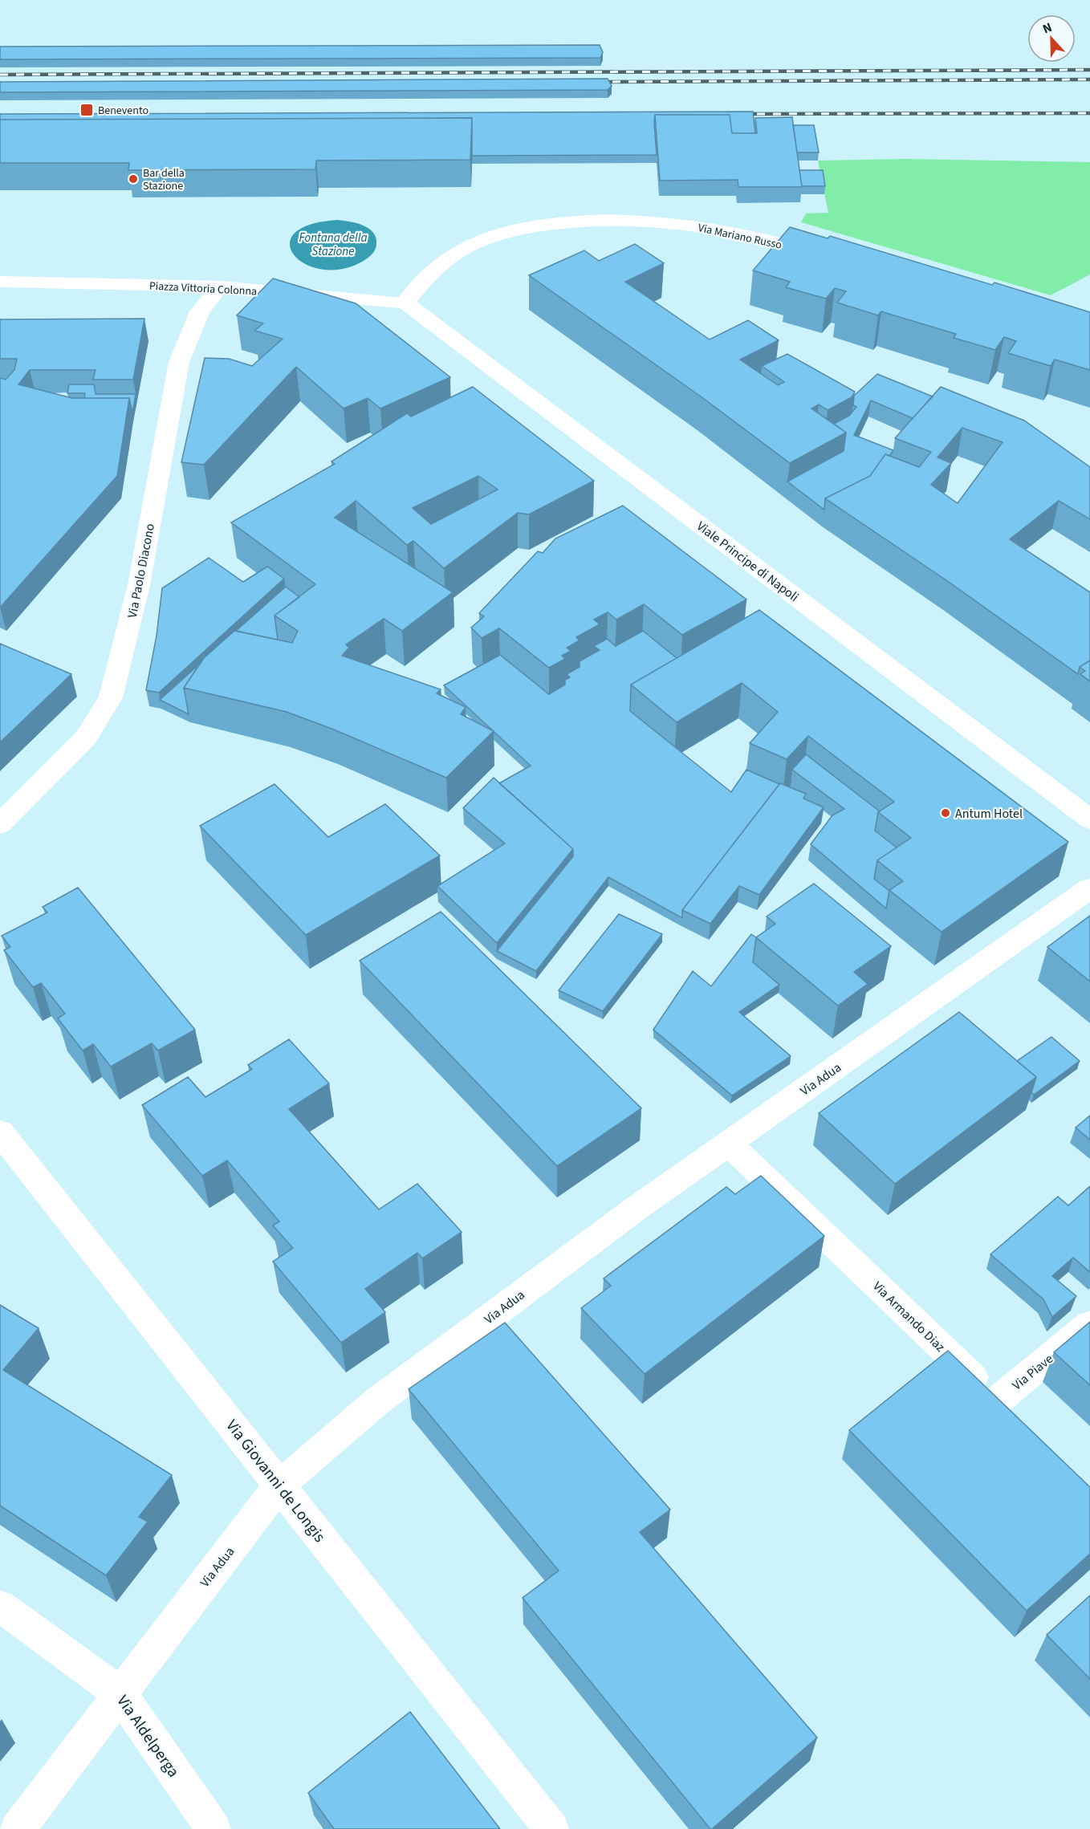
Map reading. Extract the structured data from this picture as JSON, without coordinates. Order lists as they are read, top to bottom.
{
  "streets": {
    "street": [
      "Via Mariano Russo",
      "Piazza Vittoria Colonna",
      "Viale Principe di Napoli",
      "Via Paolo Diacono",
      "Via Adua",
      "Via Armando Diaz",
      "Via Piave",
      "Via Giovanni de Longis",
      "Via Aldelperga"
    ]
  },
  "crossings": [
    ["Via Mariano Russo", "Piazza Vittoria Colonna"],
    ["Via Mariano Russo", "Viale Principe di Napoli"],
    ["Piazza Vittoria Colonna", "Viale Principe di Napoli"],
    ["Piazza Vittoria Colonna", "Via Paolo Diacono"],
    ["Via Adua", "Via Armando Diaz"],
    ["Via Adua", "Via Giovanni de Longis"],
    ["Via Adua", "Via Aldelperga"],
    ["Via Armando Diaz", "Via Piave"]
  ],
  "water": ["Fontana della Stazione"],
  "places": {
    "transit": ["Benevento"],
    "other": ["Bar della Stazione", "Antum Hotel"]
  },
  "north": "top"
}
